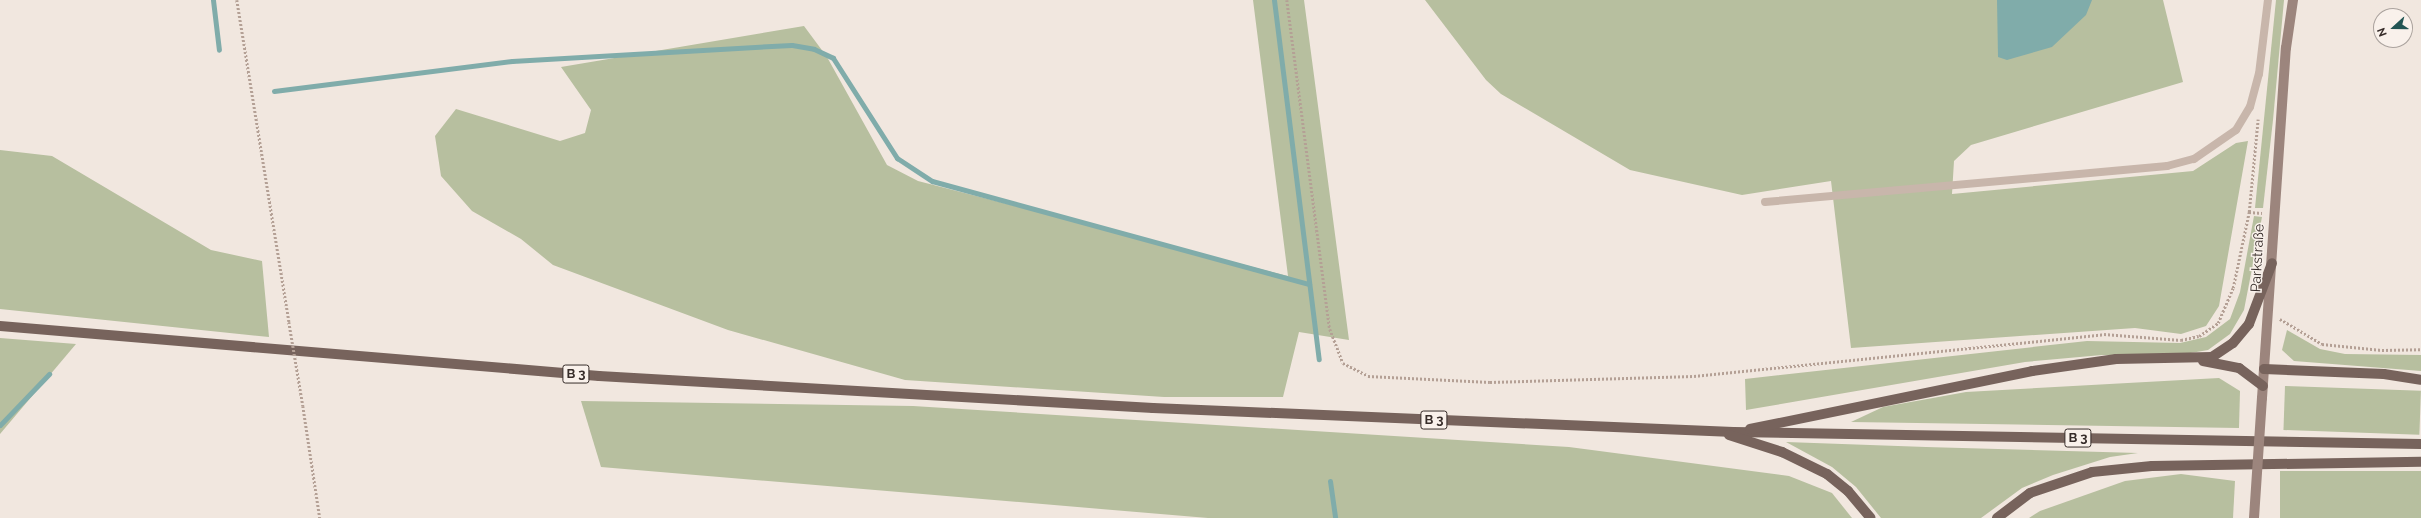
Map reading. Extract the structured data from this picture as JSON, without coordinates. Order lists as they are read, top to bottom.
{
  "streets": {
    "main road": ["B 3"],
    "street": ["Parkstraße"]
  },
  "north": "left"
}
